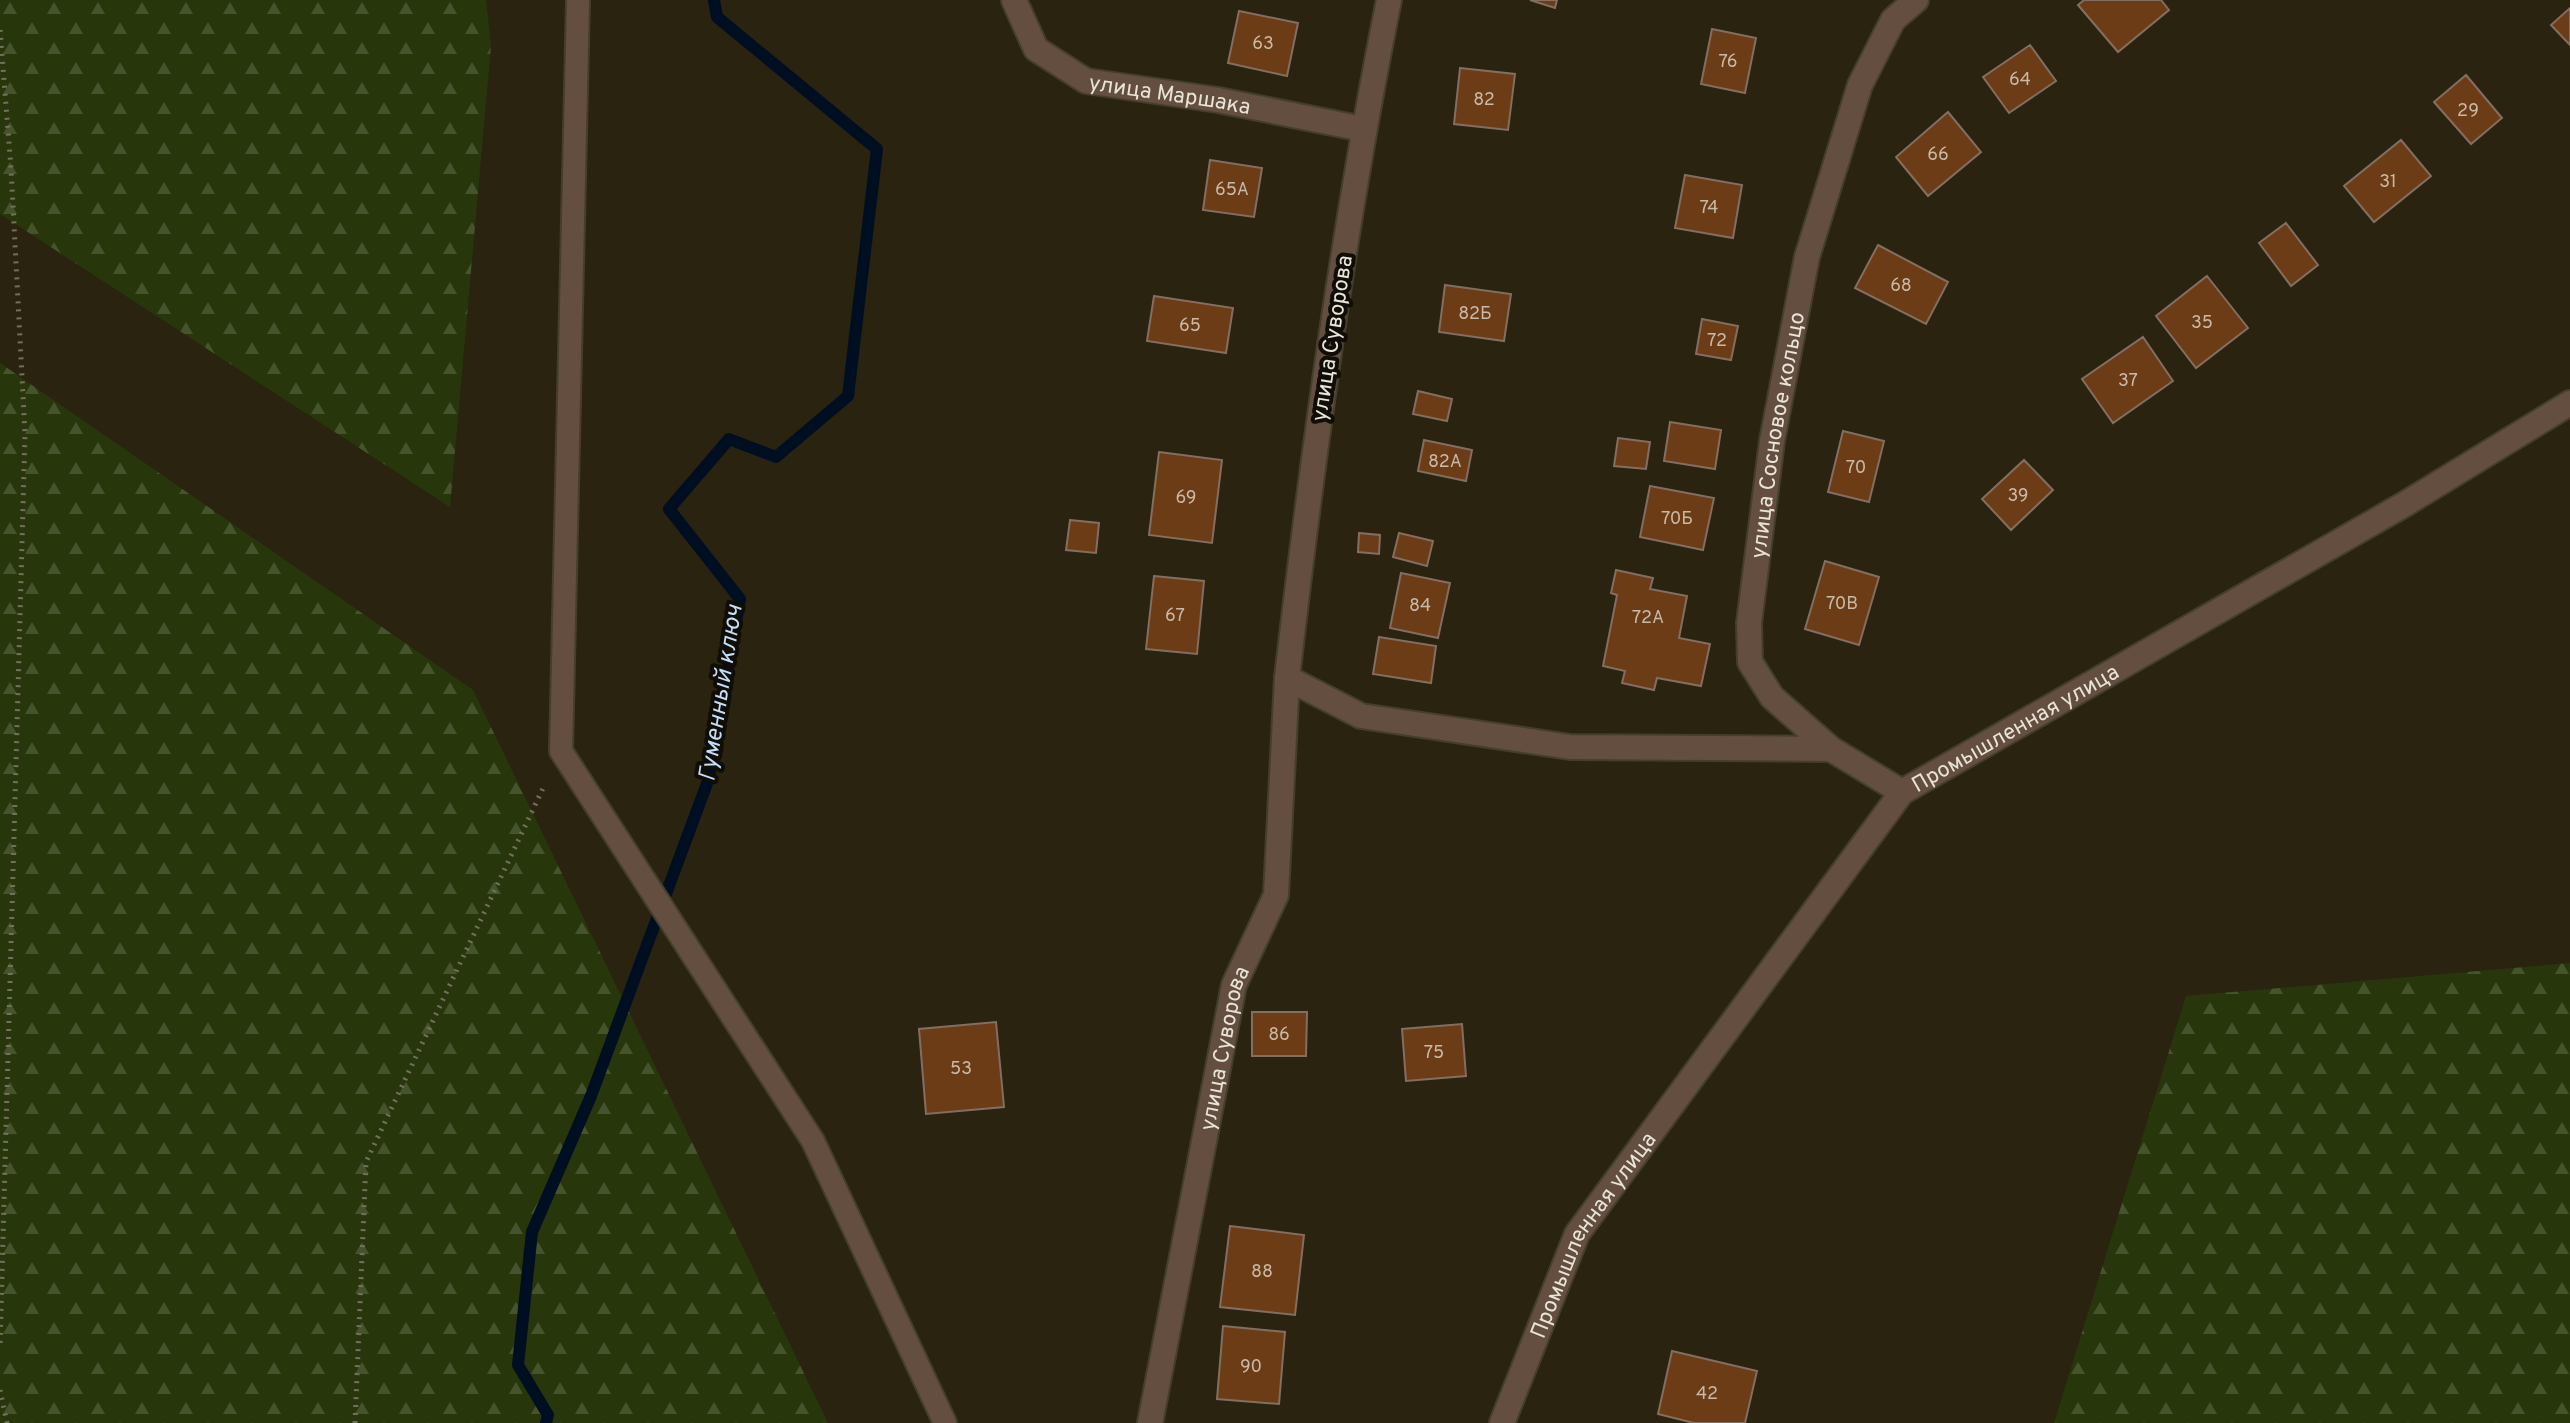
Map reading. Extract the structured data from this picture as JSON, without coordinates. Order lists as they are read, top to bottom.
{
  "streets": {
    "street": [
      "улица Маршака",
      "улица Суворова",
      "улица Сосновое кольцо",
      "Промышленная улица"
    ]
  },
  "crossings": [
    ["улица Маршака", "улица Суворова"],
    ["улица Сосновое кольцо", "Промышленная улица"]
  ],
  "water": ["Гуменный ключ"],
  "house_numbers": [
    "63",
    "76",
    "64",
    "82",
    "29",
    "66",
    "31",
    "65А",
    "74",
    "68",
    "82Б",
    "35",
    "65",
    "72",
    "37",
    "82А",
    "70",
    "39",
    "69",
    "70Б",
    "70В",
    "84",
    "67",
    "72А",
    "86",
    "75",
    "53",
    "88",
    "90",
    "42"
  ]
}
